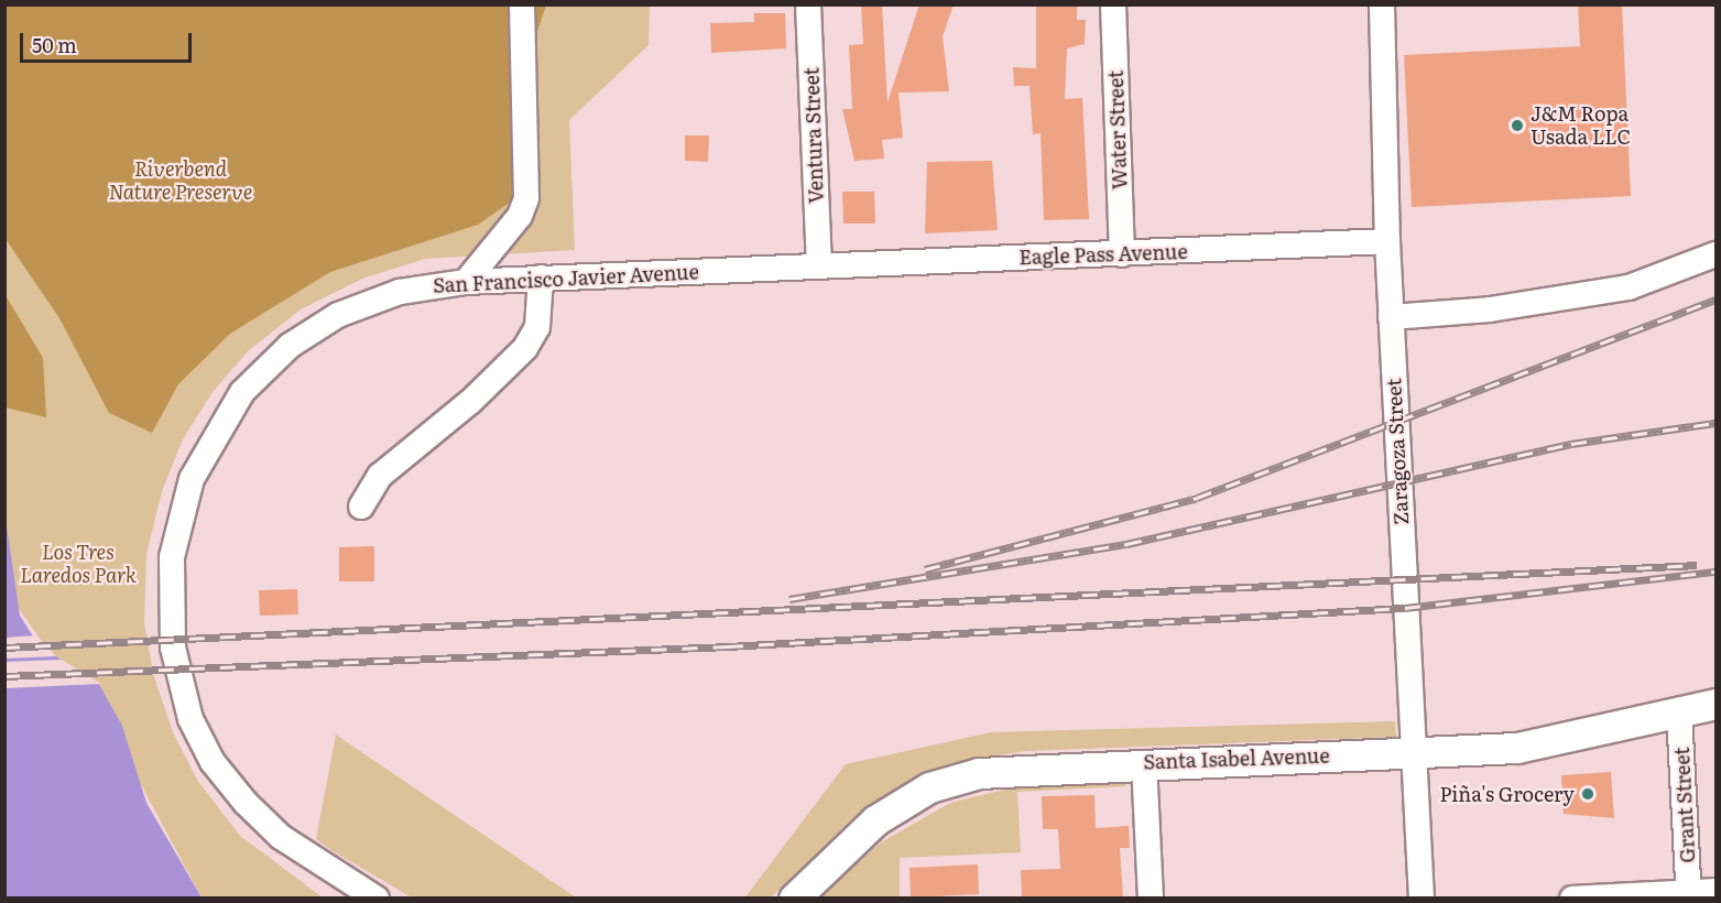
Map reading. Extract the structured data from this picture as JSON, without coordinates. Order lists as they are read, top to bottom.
{
  "streets": {
    "main road": ["Santa Isabel Avenue"],
    "street": [
      "Water Street",
      "Ventura Street",
      "Eagle Pass Avenue",
      "San Francisco Javier Avenue",
      "Zaragoza Street",
      "Grant Street"
    ]
  },
  "crossings": [
    ["Water Street", "Eagle Pass Avenue"],
    ["Ventura Street", "Eagle Pass Avenue"],
    ["Ventura Street", "San Francisco Javier Avenue"],
    ["Eagle Pass Avenue", "San Francisco Javier Avenue"],
    ["Eagle Pass Avenue", "Zaragoza Street"],
    ["Zaragoza Street", "Santa Isabel Avenue"],
    ["Santa Isabel Avenue", "Grant Street"]
  ],
  "parks": ["Riverbend Nature Preserve", "Los Tres Laredos Park"],
  "places": ["J&M Ropa Usada LLC", "Piña's Grocery"],
  "scale_bar": "50 m"
}
